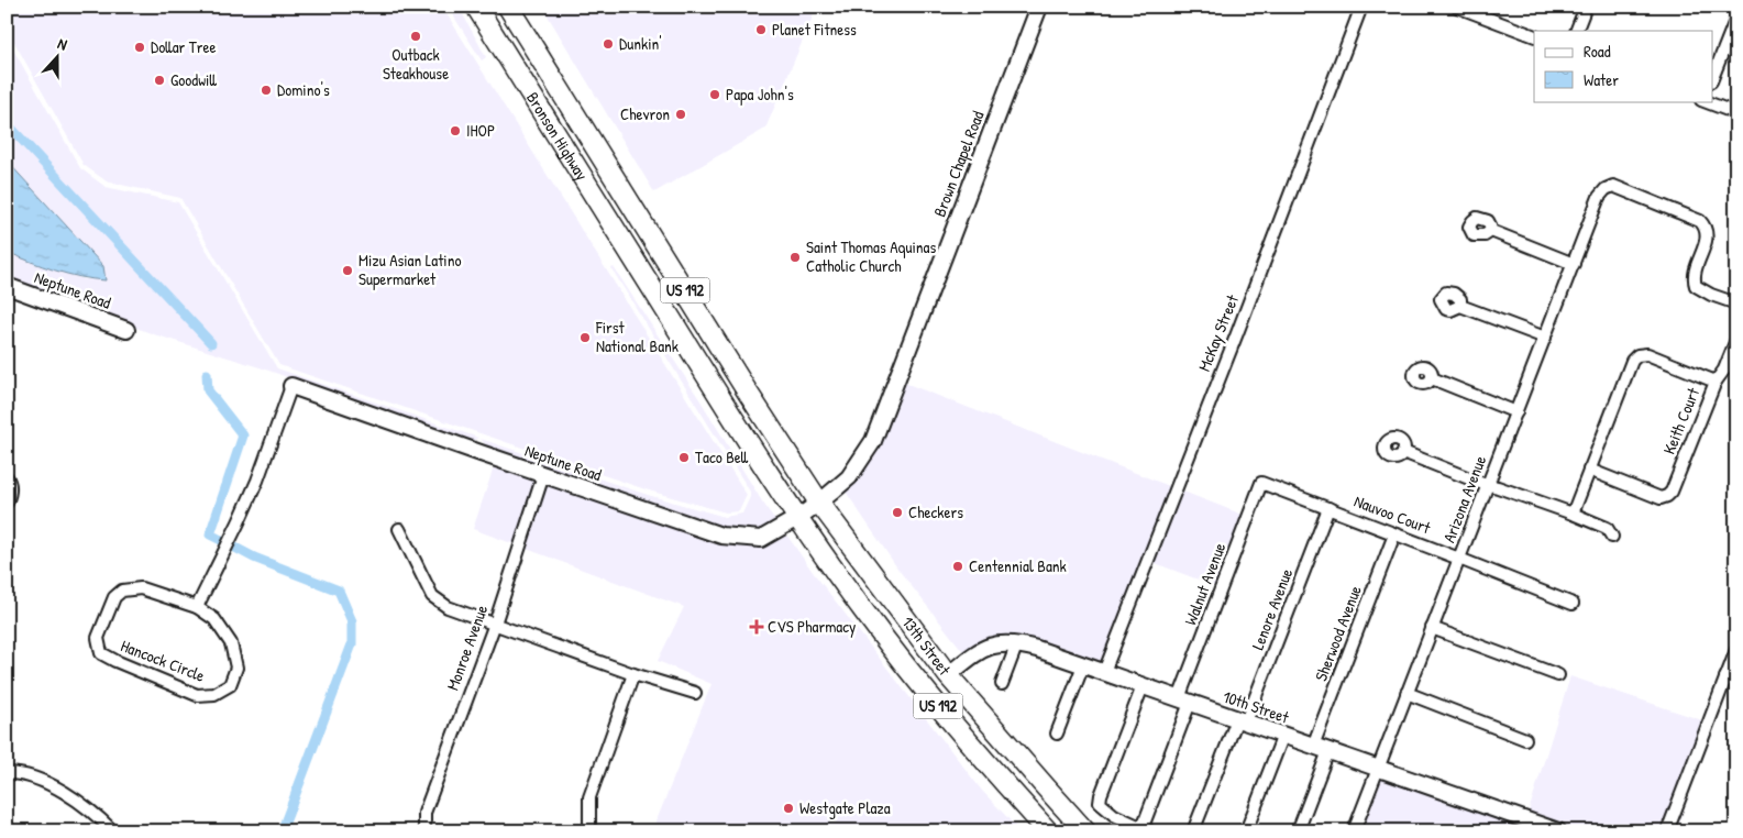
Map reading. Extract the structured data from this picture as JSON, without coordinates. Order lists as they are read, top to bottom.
{
  "streets": {
    "highway": ["Bronson Highway", "US 192", "13th Street"],
    "street": [
      "Brown Chapel Road",
      "Neptune Road",
      "McKay Street",
      "Keith Court",
      "Arizona Avenue",
      "Nauvoo Court",
      "Walnut Avenue",
      "Lenore Avenue",
      "Sherwood Avenue",
      "Monroe Avenue",
      "Hancock Circle",
      "10th Street"
    ]
  },
  "crossings": [
    ["Bronson Highway", "Neptune Road"],
    ["Bronson Highway", "US 192"],
    ["Bronson Highway", "13th Street"],
    ["Brown Chapel Road", "Neptune Road"],
    ["Brown Chapel Road", "US 192"],
    ["Brown Chapel Road", "13th Street"],
    ["Neptune Road", "US 192"],
    ["Neptune Road", "13th Street"],
    ["Neptune Road", "Monroe Avenue"],
    ["US 192", "13th Street"],
    ["McKay Street", "10th Street"],
    ["Arizona Avenue", "Nauvoo Court"],
    ["Arizona Avenue", "10th Street"],
    ["Nauvoo Court", "Walnut Avenue"],
    ["Nauvoo Court", "Lenore Avenue"],
    ["Nauvoo Court", "Sherwood Avenue"],
    ["Walnut Avenue", "10th Street"],
    ["Lenore Avenue", "10th Street"],
    ["Sherwood Avenue", "10th Street"],
    ["13th Street", "10th Street"]
  ],
  "places": {
    "other": [
      "Planet Fitness",
      "Outback Steakhouse",
      "Dunkin'",
      "Dollar Tree",
      "Goodwill",
      "Domino's",
      "Papa John's",
      "Chevron",
      "IHOP",
      "Saint Thomas Aquinas Catholic Church",
      "Mizu Asian Latino Supermarket",
      "First National Bank",
      "Taco Bell",
      "Checkers",
      "Centennial Bank",
      "Westgate Plaza"
    ],
    "health": ["CVS Pharmacy"]
  },
  "legend": ["Road", "Water"],
  "north": "top"
}
